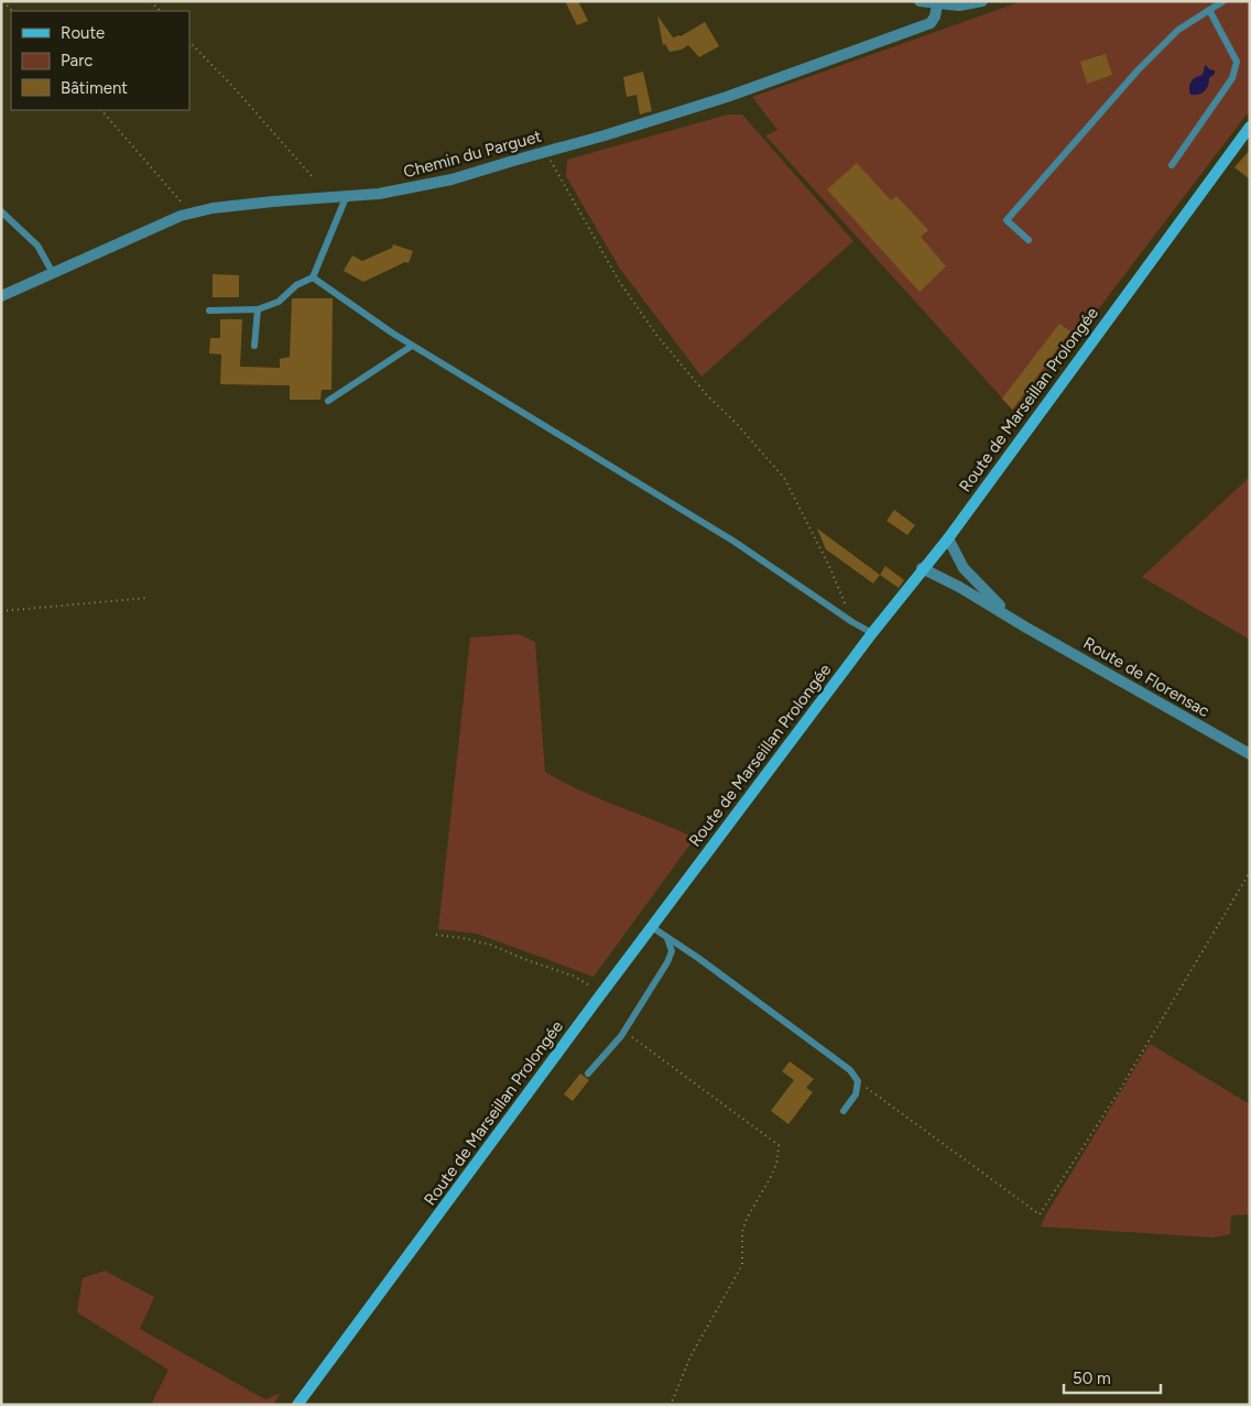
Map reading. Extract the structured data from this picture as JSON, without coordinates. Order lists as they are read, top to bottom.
{
  "streets": {
    "main road": ["Route de Marseillan Prolongée"],
    "street": ["Chemin du Parguet", "Route de Florensac"]
  },
  "crossings": [
    ["Route de Marseillan Prolongée", "Route de Florensac"]
  ],
  "legend": ["Route", "Parc", "Bâtiment"],
  "scale_bar": "50 m"
}
